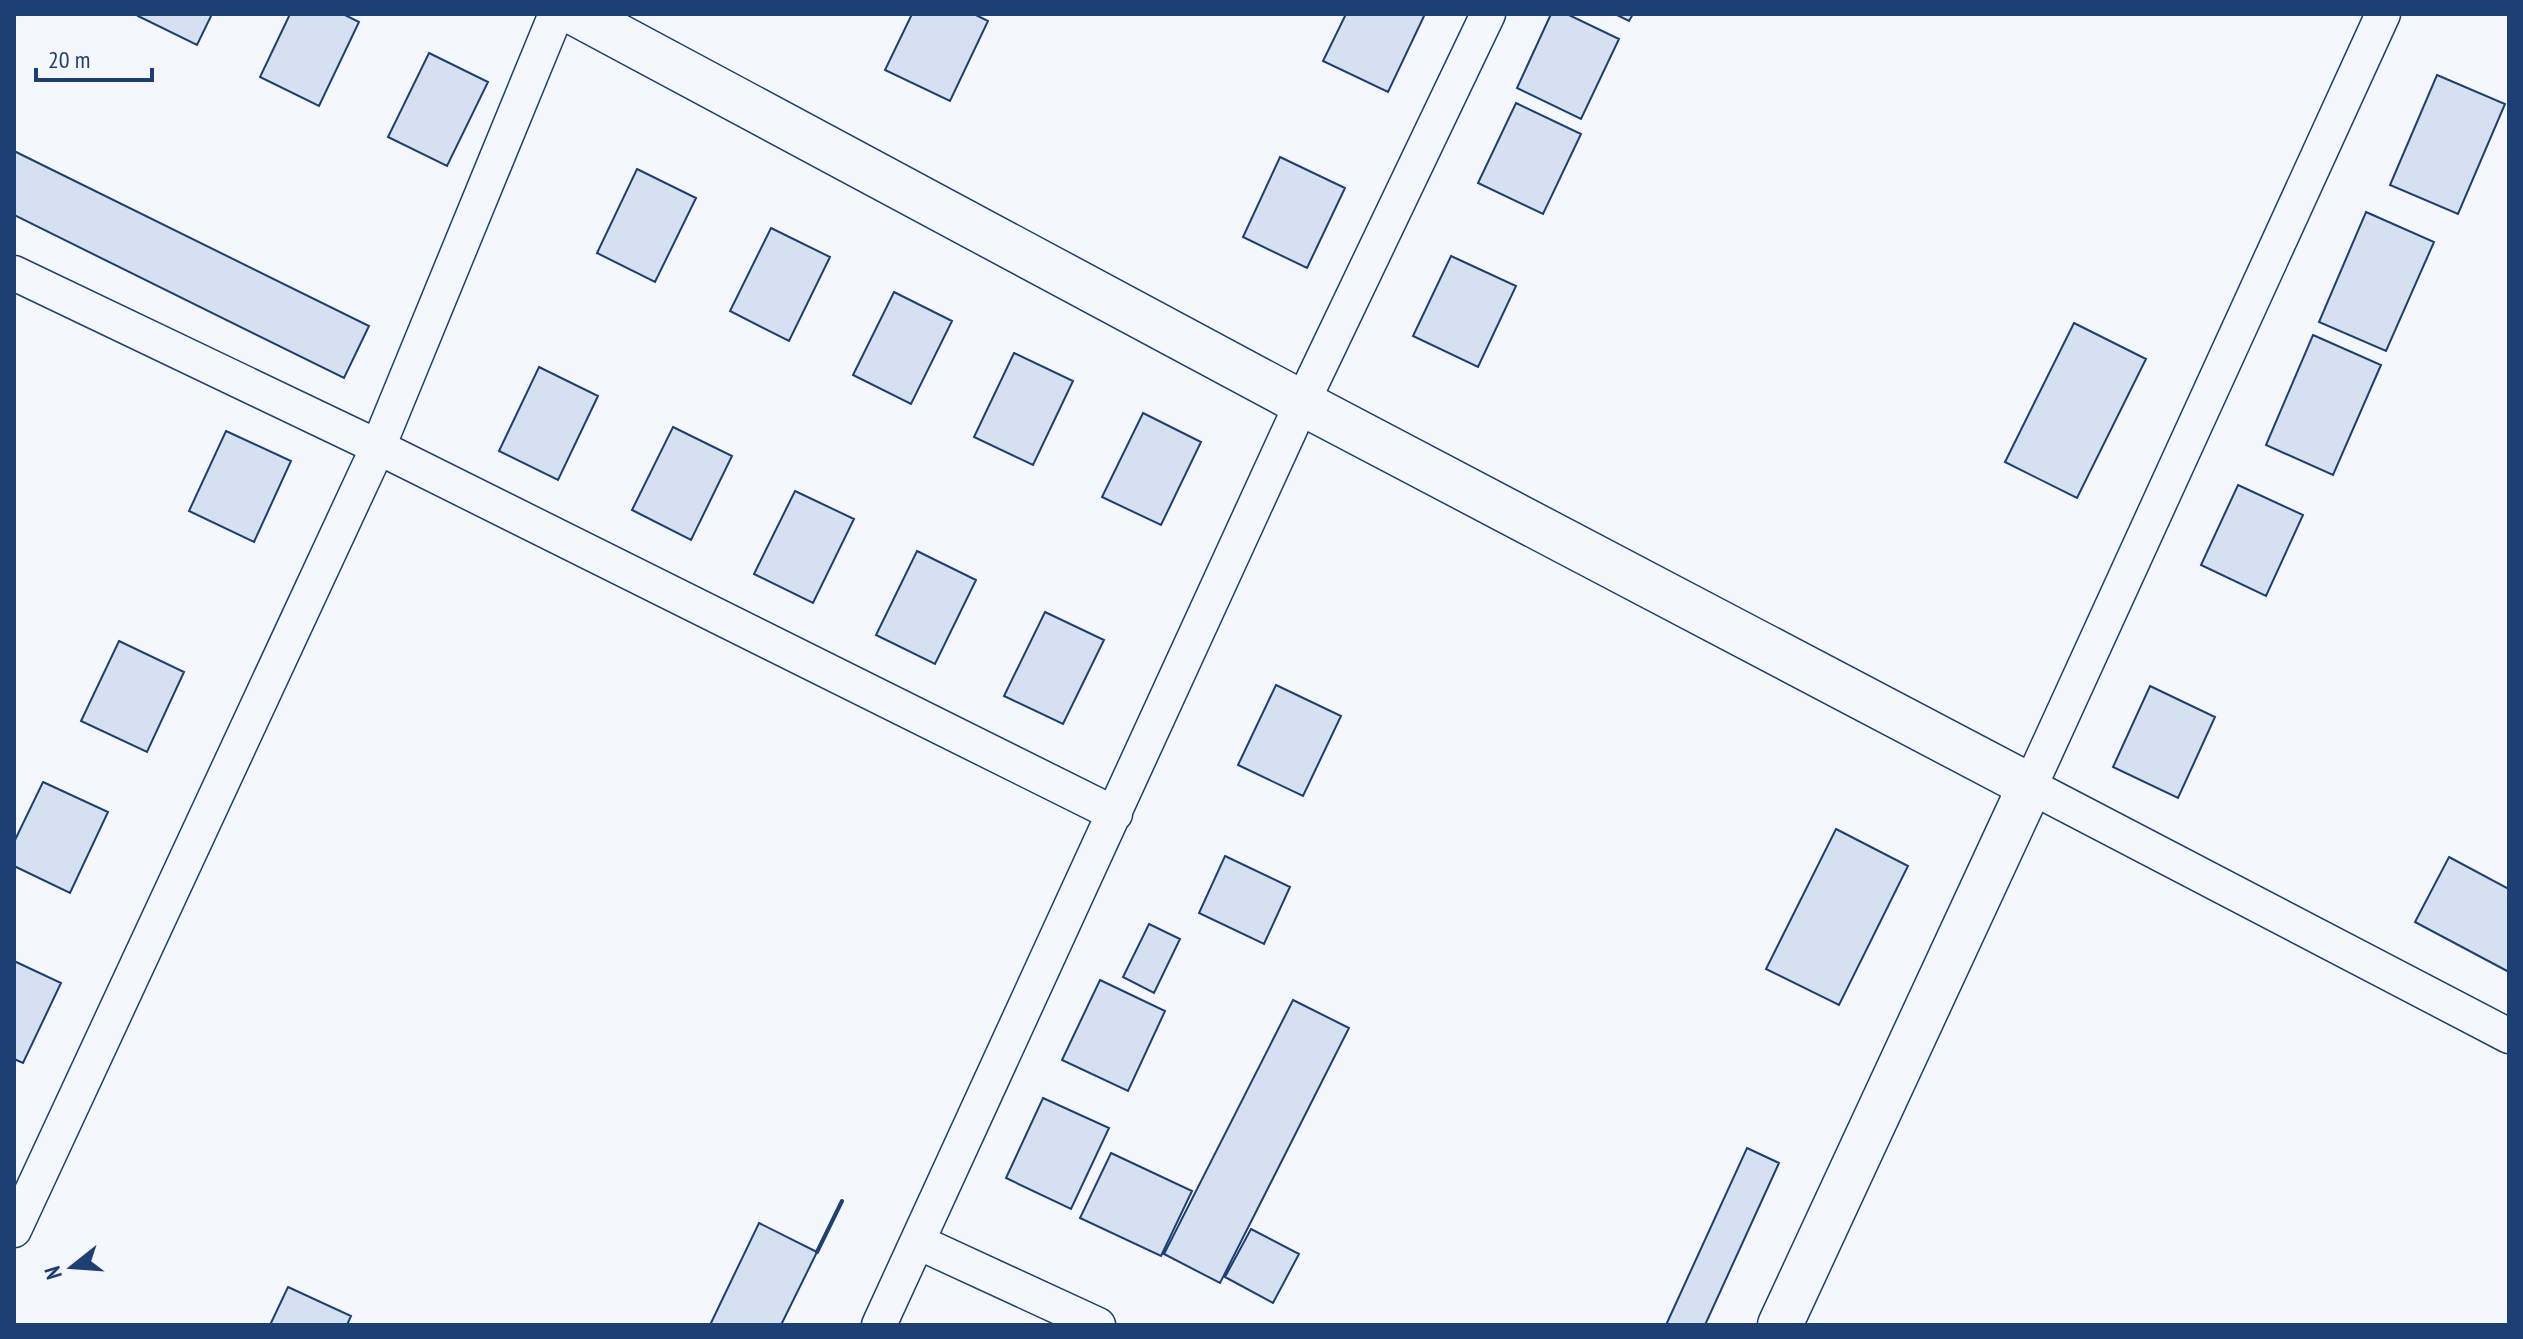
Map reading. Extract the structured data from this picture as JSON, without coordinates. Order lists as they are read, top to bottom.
{
  "scale_bar": "20 m",
  "north": "left"
}
